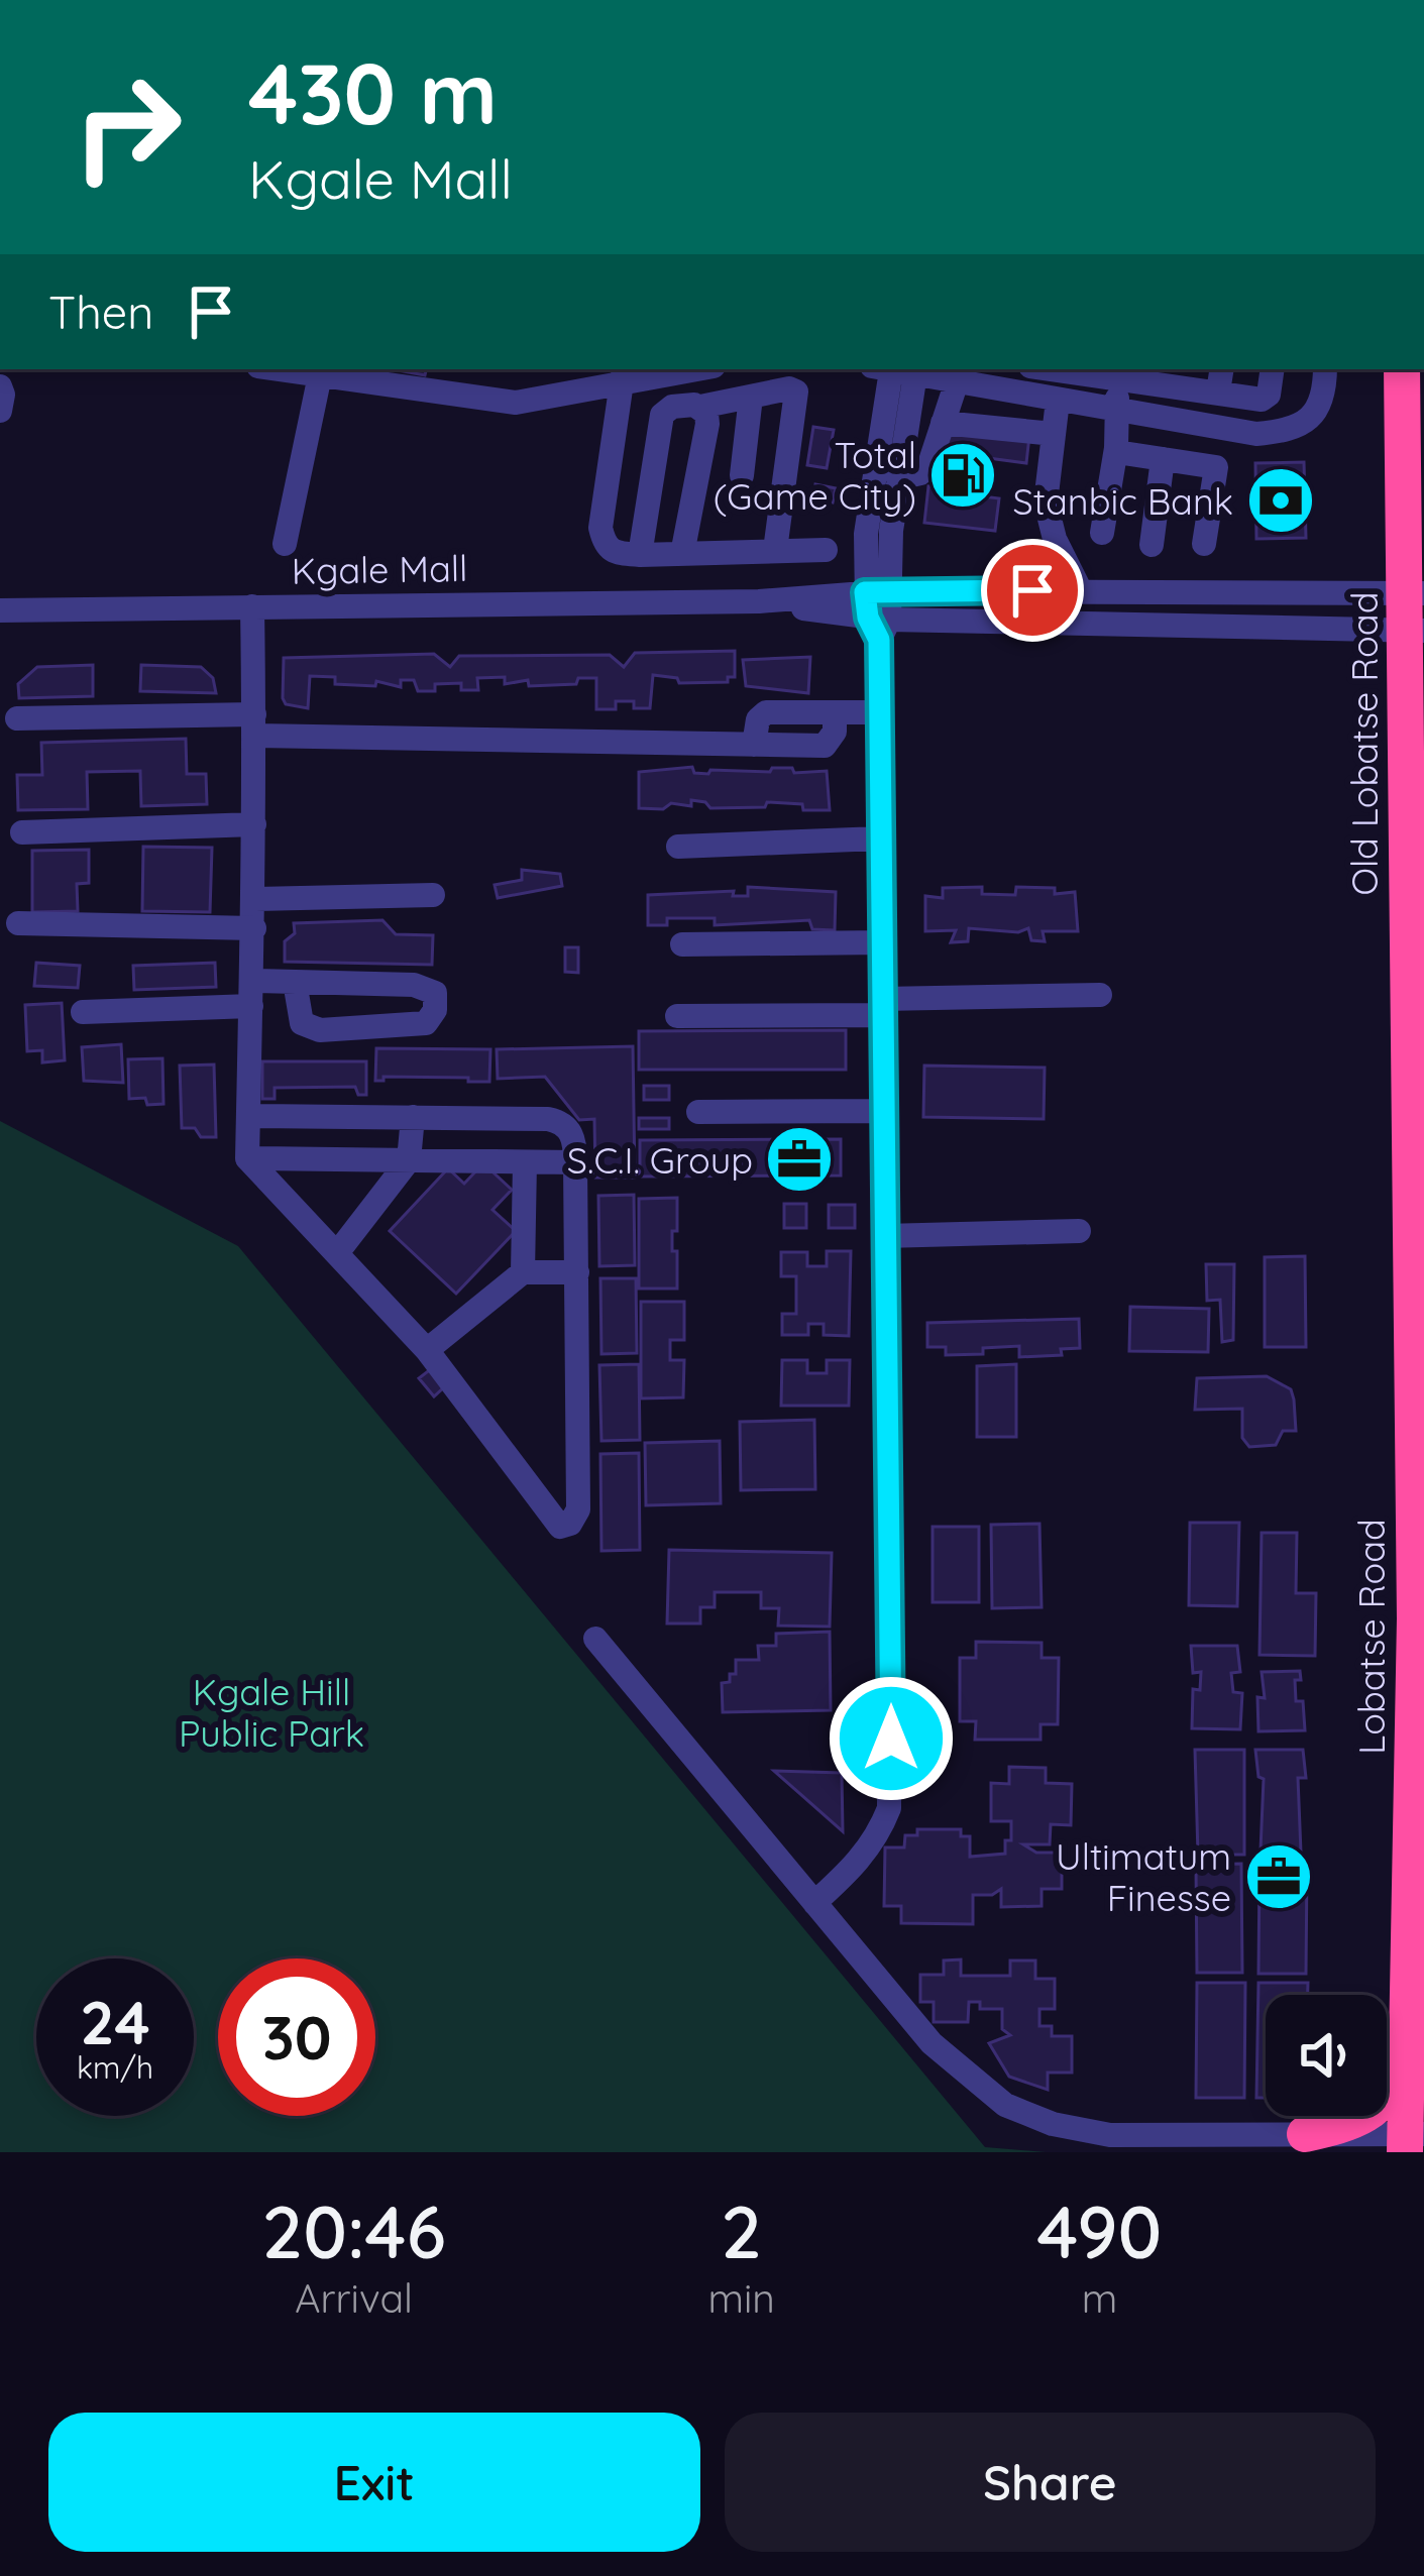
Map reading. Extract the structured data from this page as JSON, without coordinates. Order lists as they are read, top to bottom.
{
  "streets": {
    "highway": ["Old Lobatse Road", "Lobatse Road"],
    "street": ["Kgale Mall"]
  },
  "crossings": [
    ["Kgale Mall", "Old Lobatse Road"],
    ["Old Lobatse Road", "Lobatse Road"]
  ],
  "parks": ["Kgale Hill Public Park"],
  "places": {
    "fuel station": ["Total (Game City)"],
    "bank": ["Stanbic Bank"],
    "office": ["S.C.I. Group", "Ultimatum Finesse"]
  },
  "page": {
    "turn": ["430 m", "Kgale Mall"],
    "then": "Then",
    "speed": "24 km/h",
    "limit": "30",
    "eta": [
      "20:46",
      "Arrival",
      "2",
      "min",
      "490",
      "m"
    ],
    "buttons": ["Exit", "Share"]
  }
}
